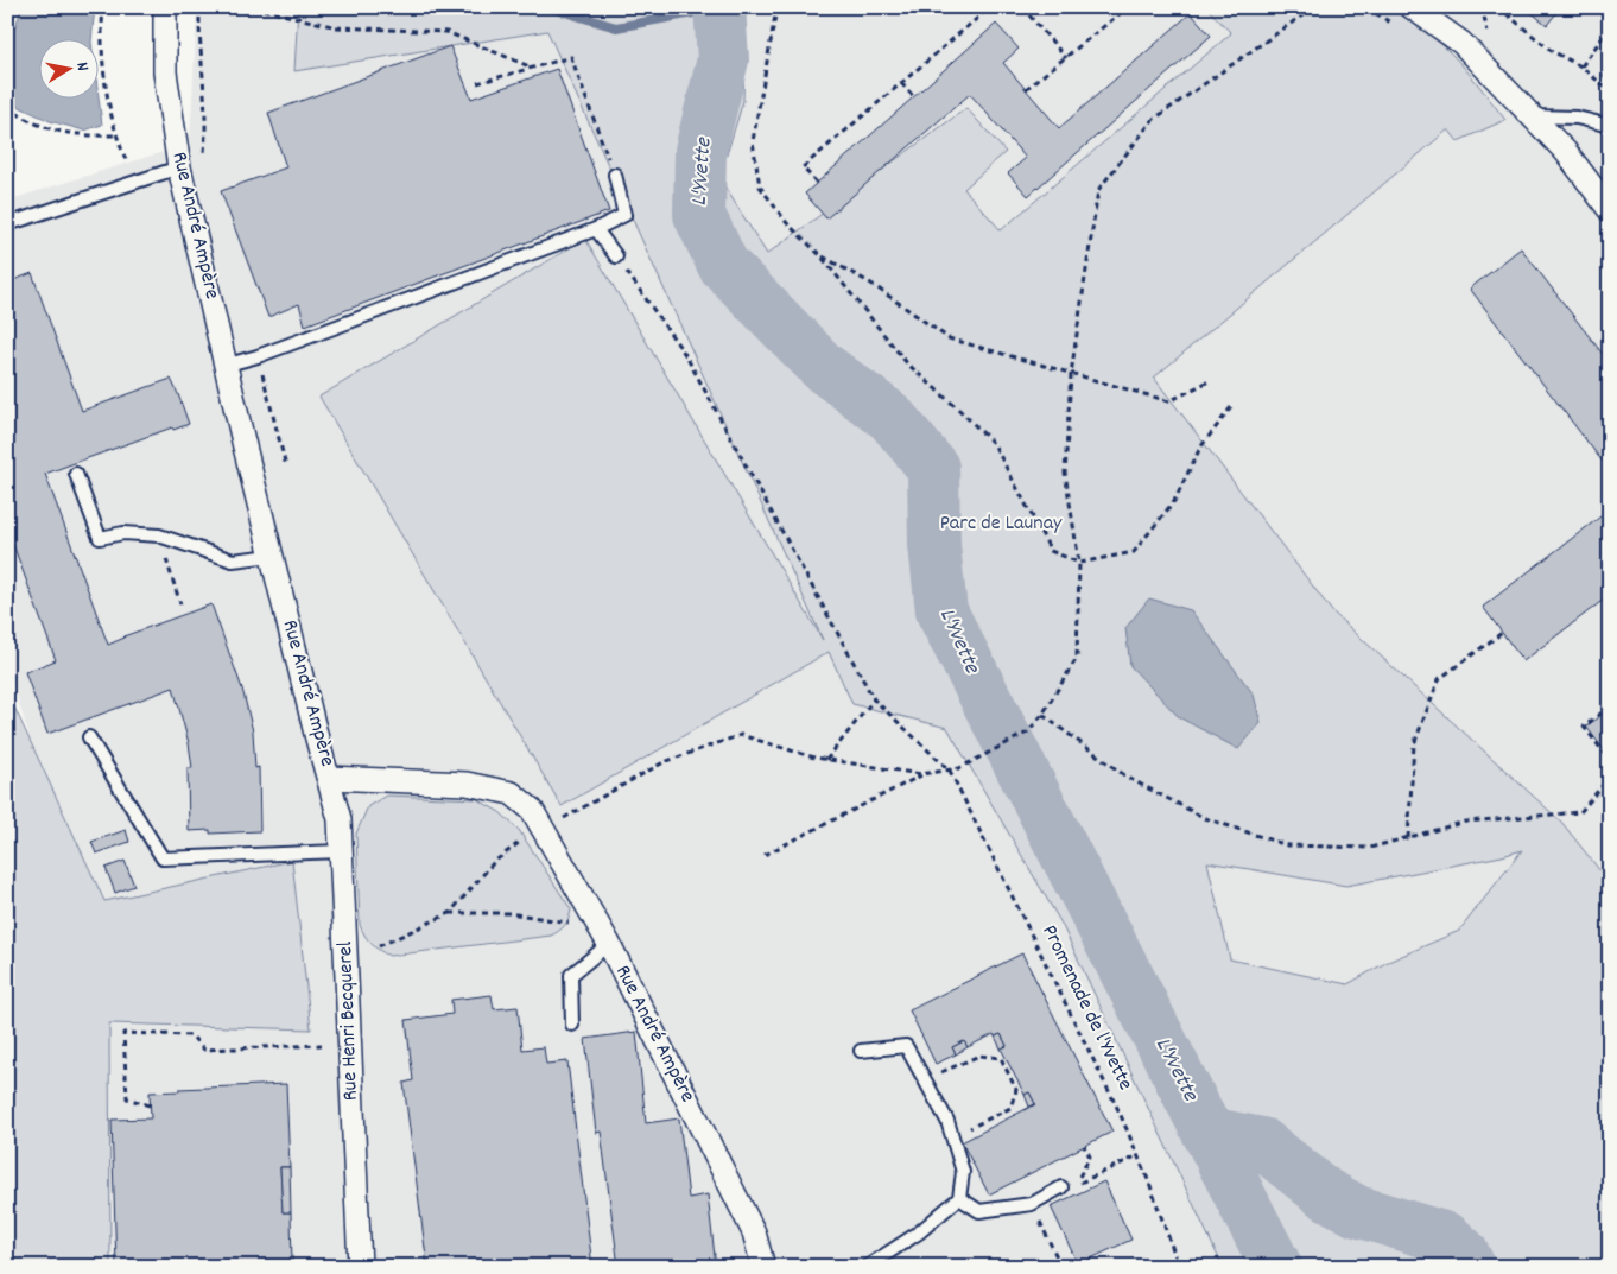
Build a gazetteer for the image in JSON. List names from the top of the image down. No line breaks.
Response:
{"streets":{"street":["Rue André Ampère","Rue Henri Becquerel"],"path":["Promenade de l'Yvette"]},"crossings":[["Rue André Ampère","Rue Henri Becquerel"]],"water":["L'Yvette"],"parks":["Parc de Launay"],"north":"right"}
